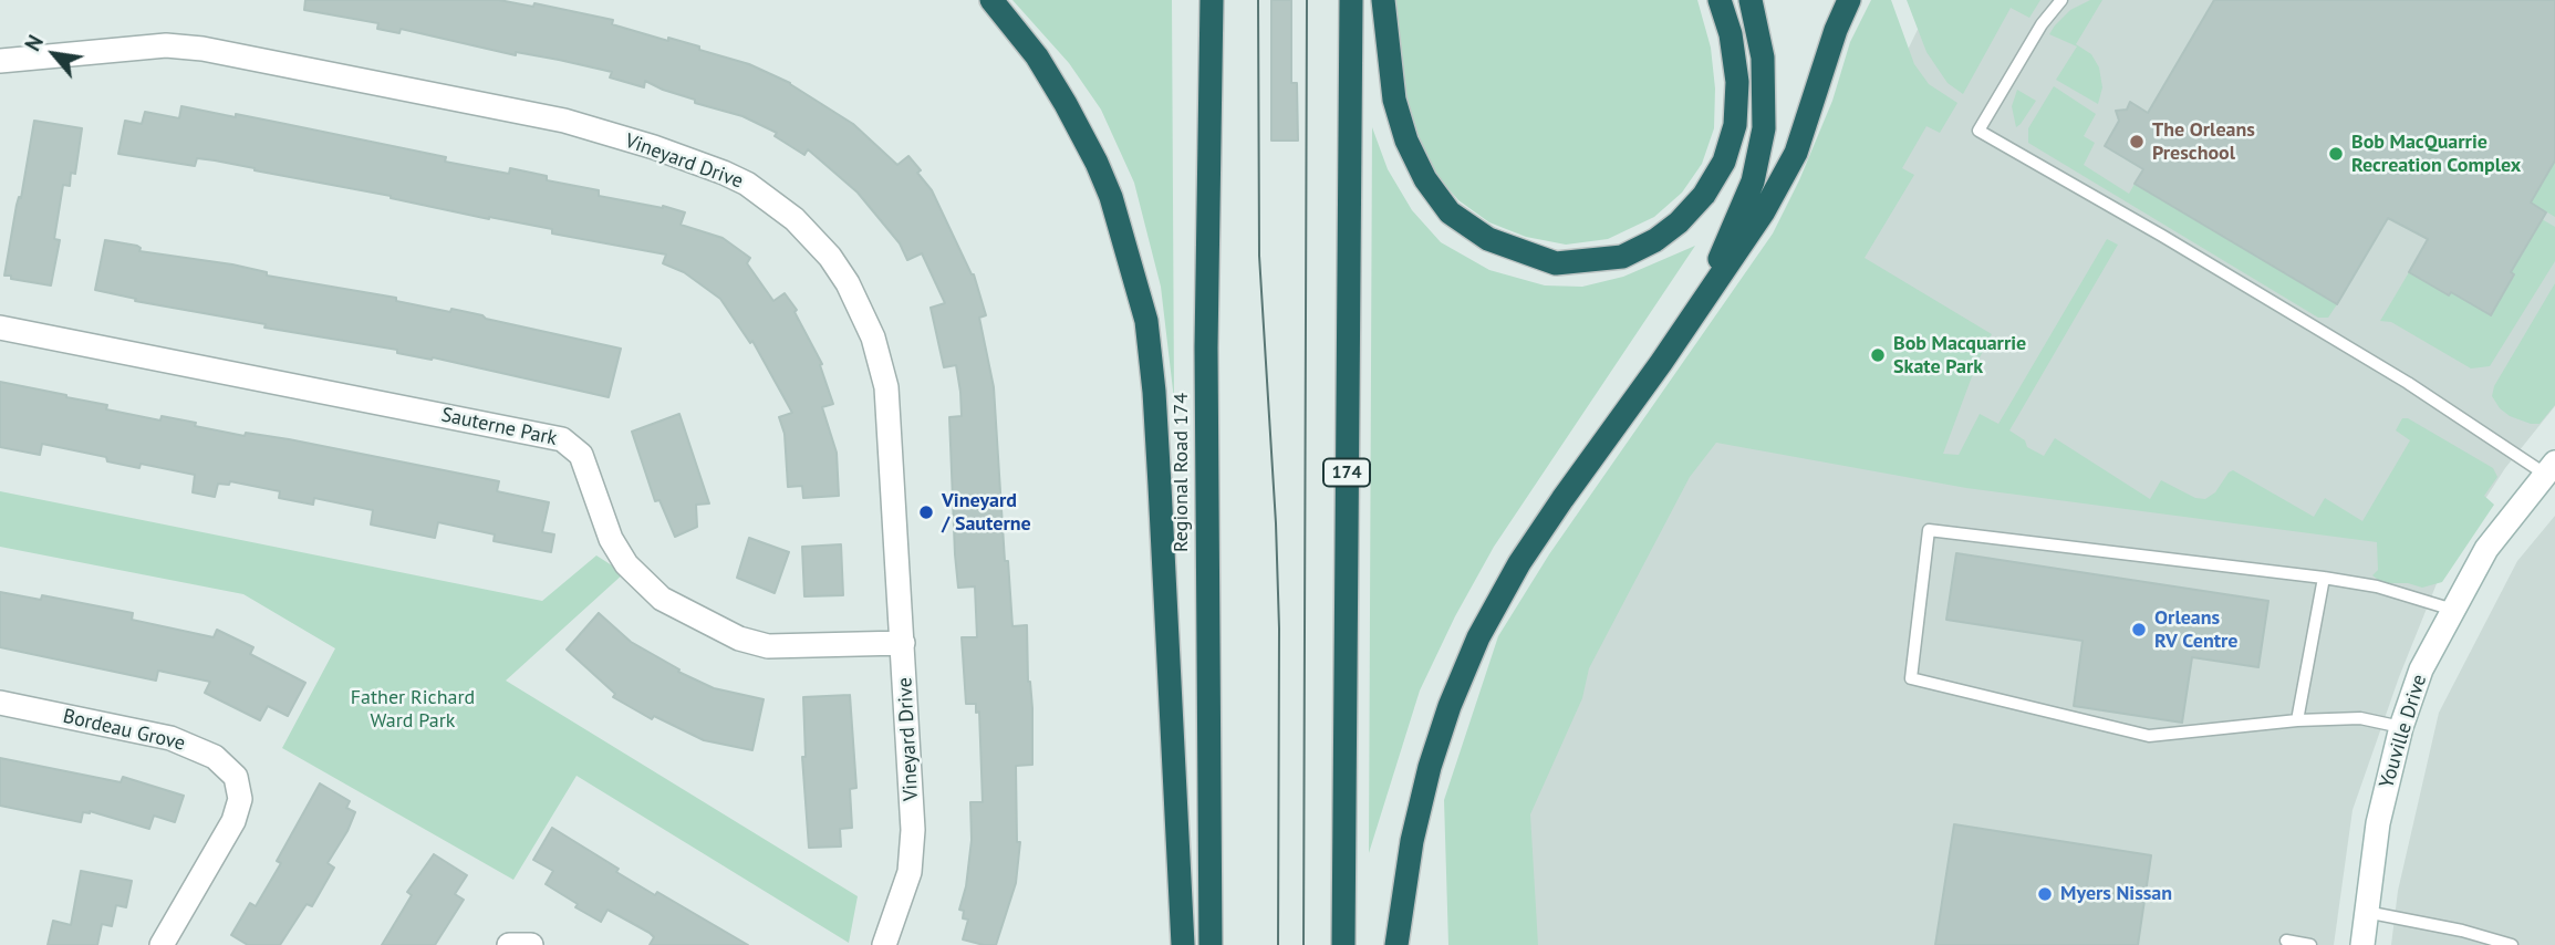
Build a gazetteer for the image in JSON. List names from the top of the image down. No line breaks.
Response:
{"streets":{"highway":["Regional Road 174","174"],"street":["Vineyard Drive","Sauterne Park","Bordeau Grove","Youville Drive"]},"crossings":[["Vineyard Drive","Sauterne Park"]],"parks":["Father Richard Ward Park"],"places":["The Orleans Preschool","Bob MacQuarrie Recreation Complex","Bob Macquarrie Skate Park","Vineyard / Sauterne","Orleans RV Centre","Myers Nissan"],"north":"top left"}
